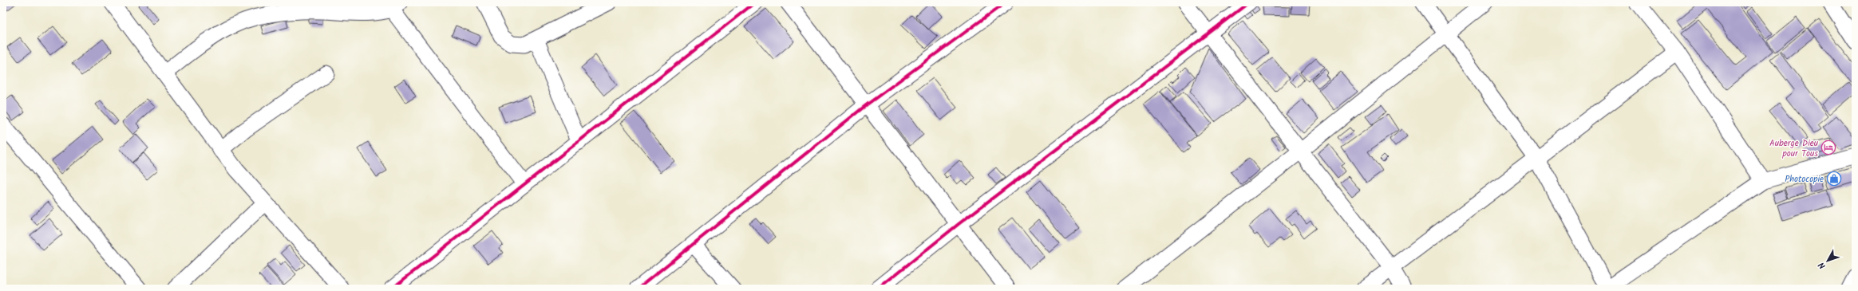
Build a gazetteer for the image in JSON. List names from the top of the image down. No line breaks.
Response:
{"places":{"hotel":["Auberge Dieu pour Tous"],"shop":["Photocopie"]},"north":"bottom left"}
